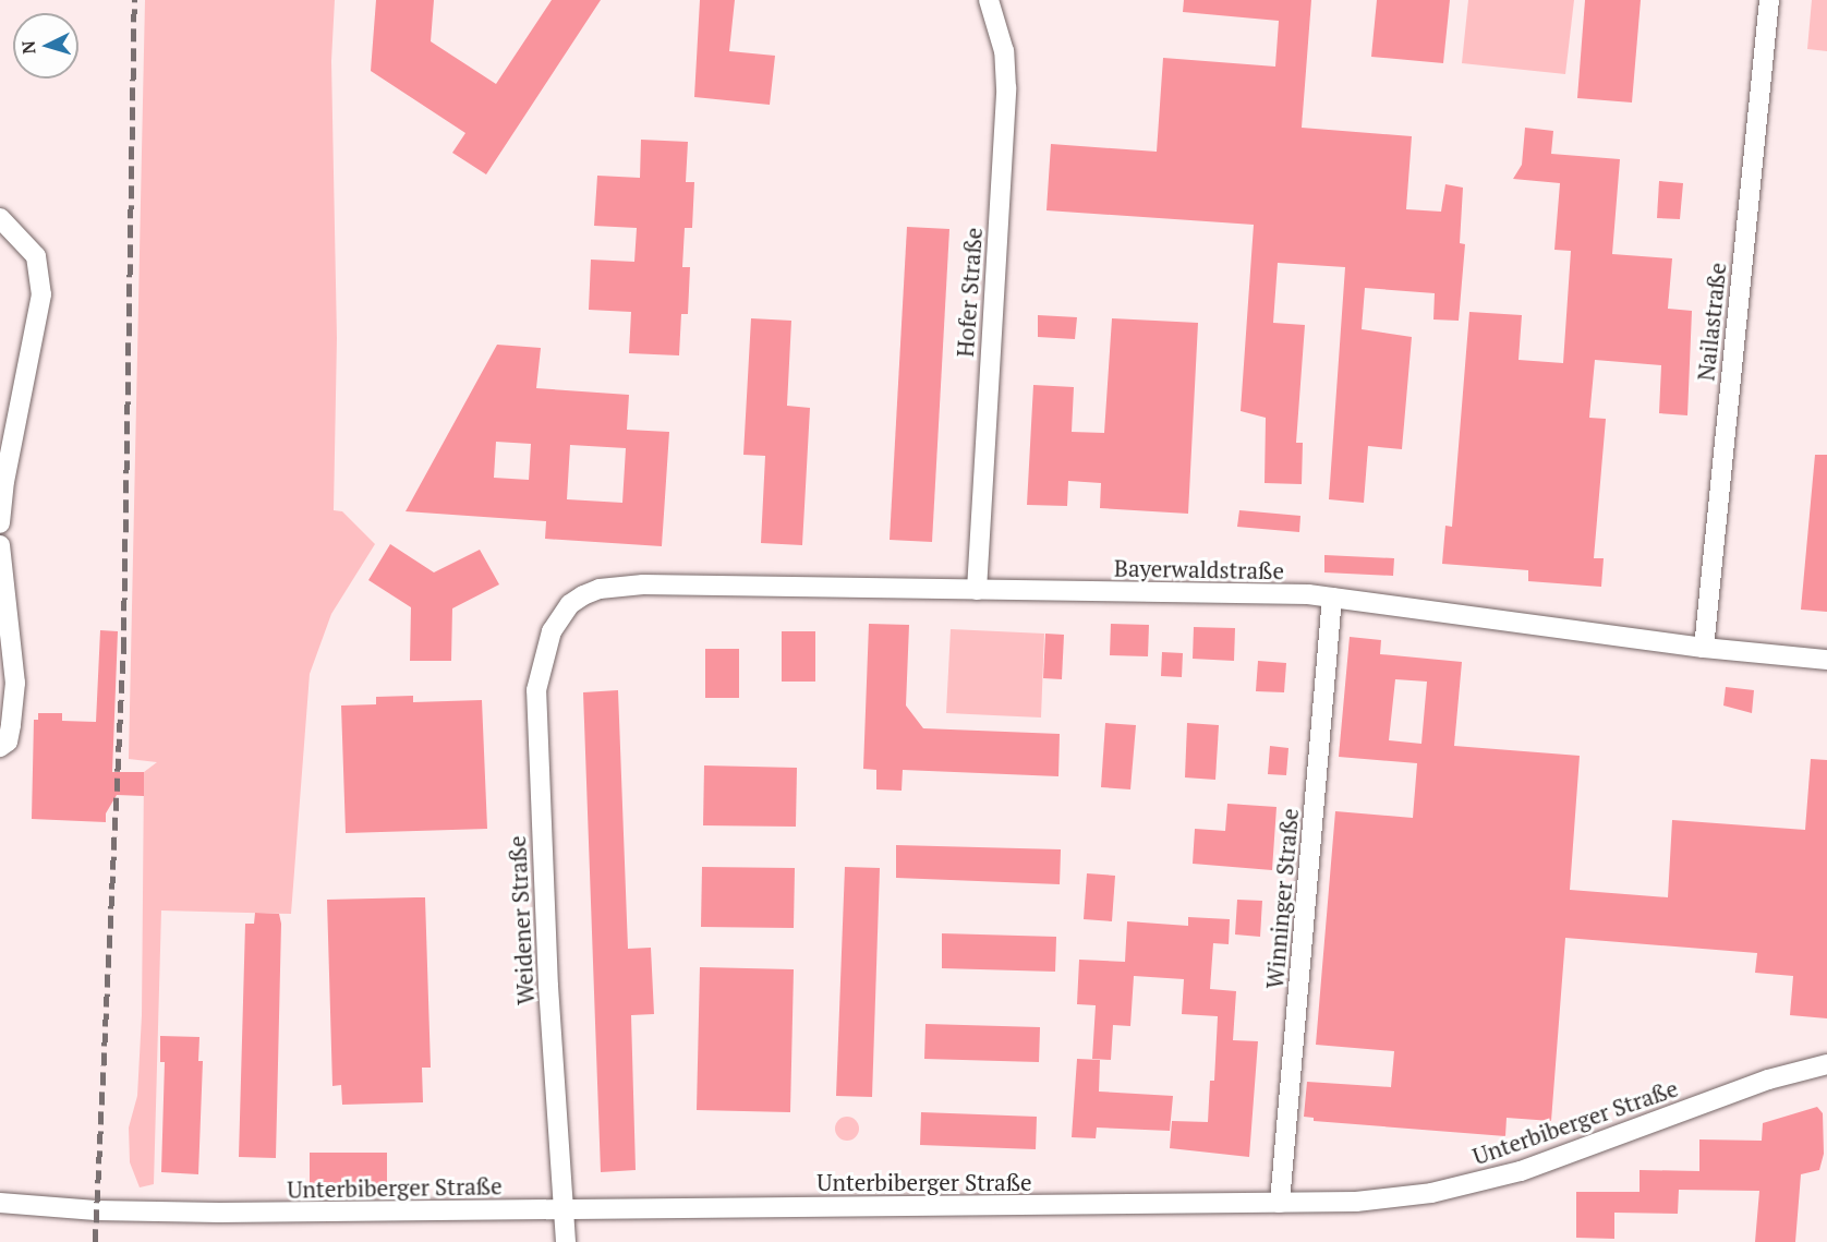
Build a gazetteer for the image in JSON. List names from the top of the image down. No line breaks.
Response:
{"streets":{"street":["Hofer Straße","Nailastraße","Bayerwaldstraße","Winninger Straße","Weidener Straße","Unterbiberger Straße"]},"crossings":[["Hofer Straße","Bayerwaldstraße"],["Nailastraße","Bayerwaldstraße"],["Bayerwaldstraße","Winninger Straße"],["Bayerwaldstraße","Weidener Straße"],["Winninger Straße","Unterbiberger Straße"],["Weidener Straße","Unterbiberger Straße"]],"north":"left"}
